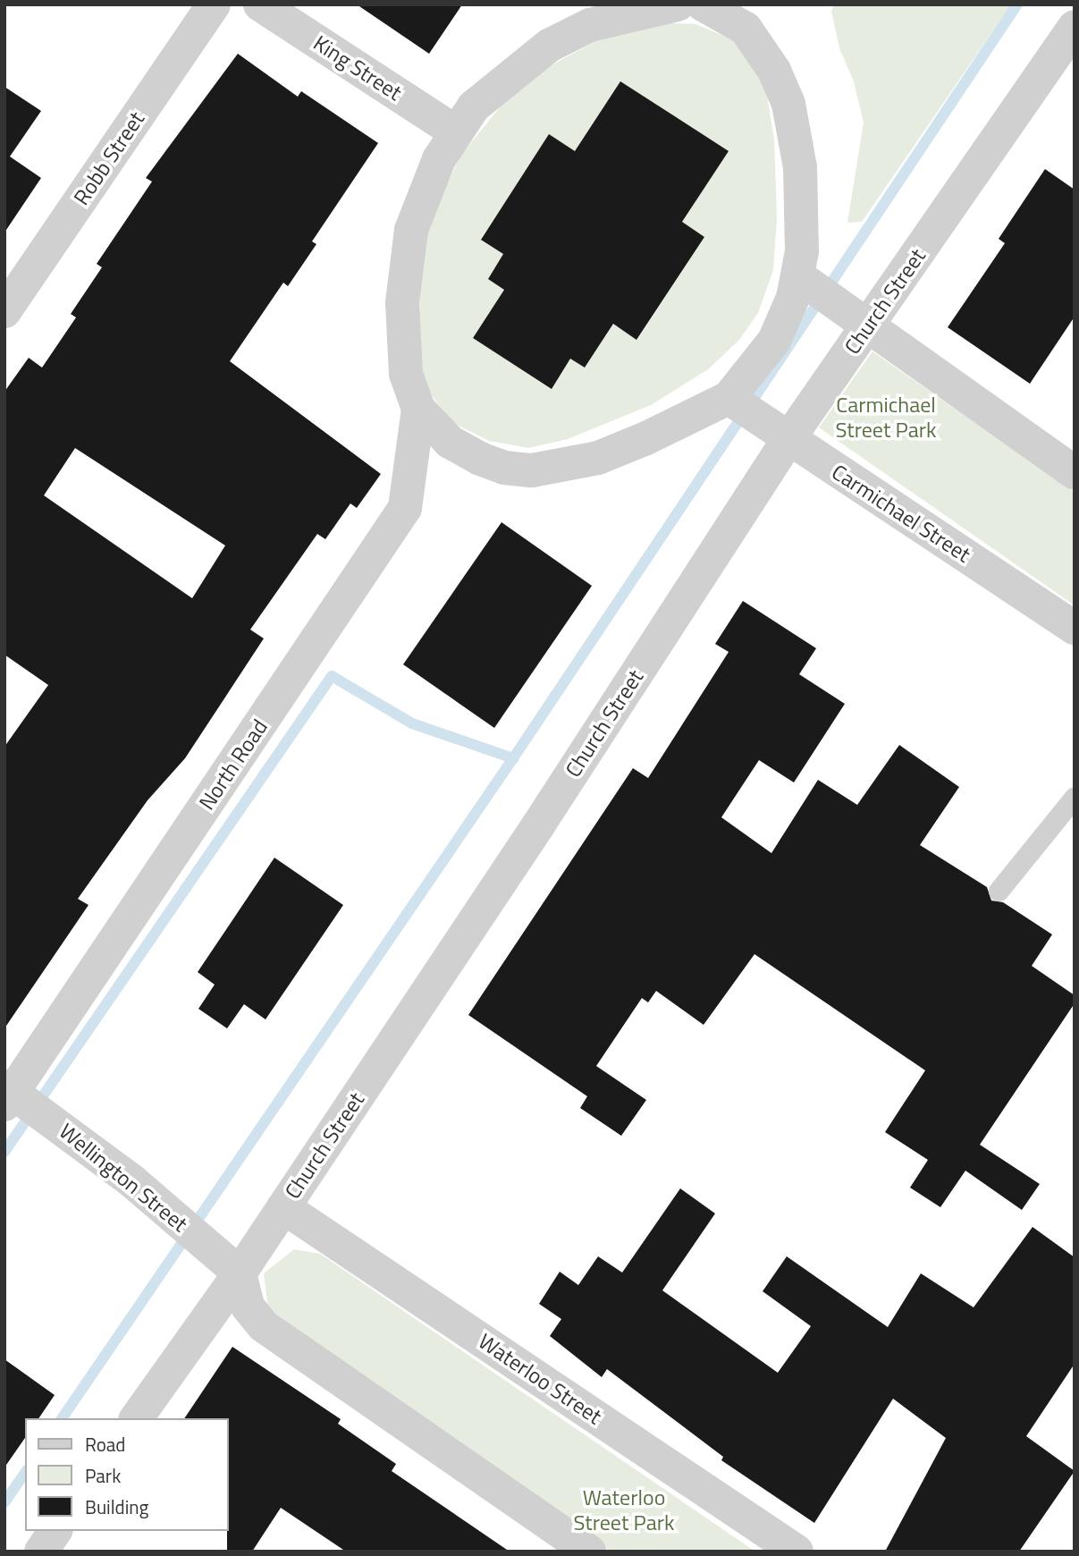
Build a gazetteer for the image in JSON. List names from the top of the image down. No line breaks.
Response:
{"streets":{"street":["King Street","Robb Street","Church Street","Carmichael Street","North Road","Wellington Street","Waterloo Street"]},"crossings":[["Church Street","Carmichael Street"],["Church Street","Wellington Street"],["Church Street","Waterloo Street"],["North Road","Wellington Street"]],"parks":["Carmichael Street Park","Waterloo Street Park"],"legend":["Road","Park","Building"]}
